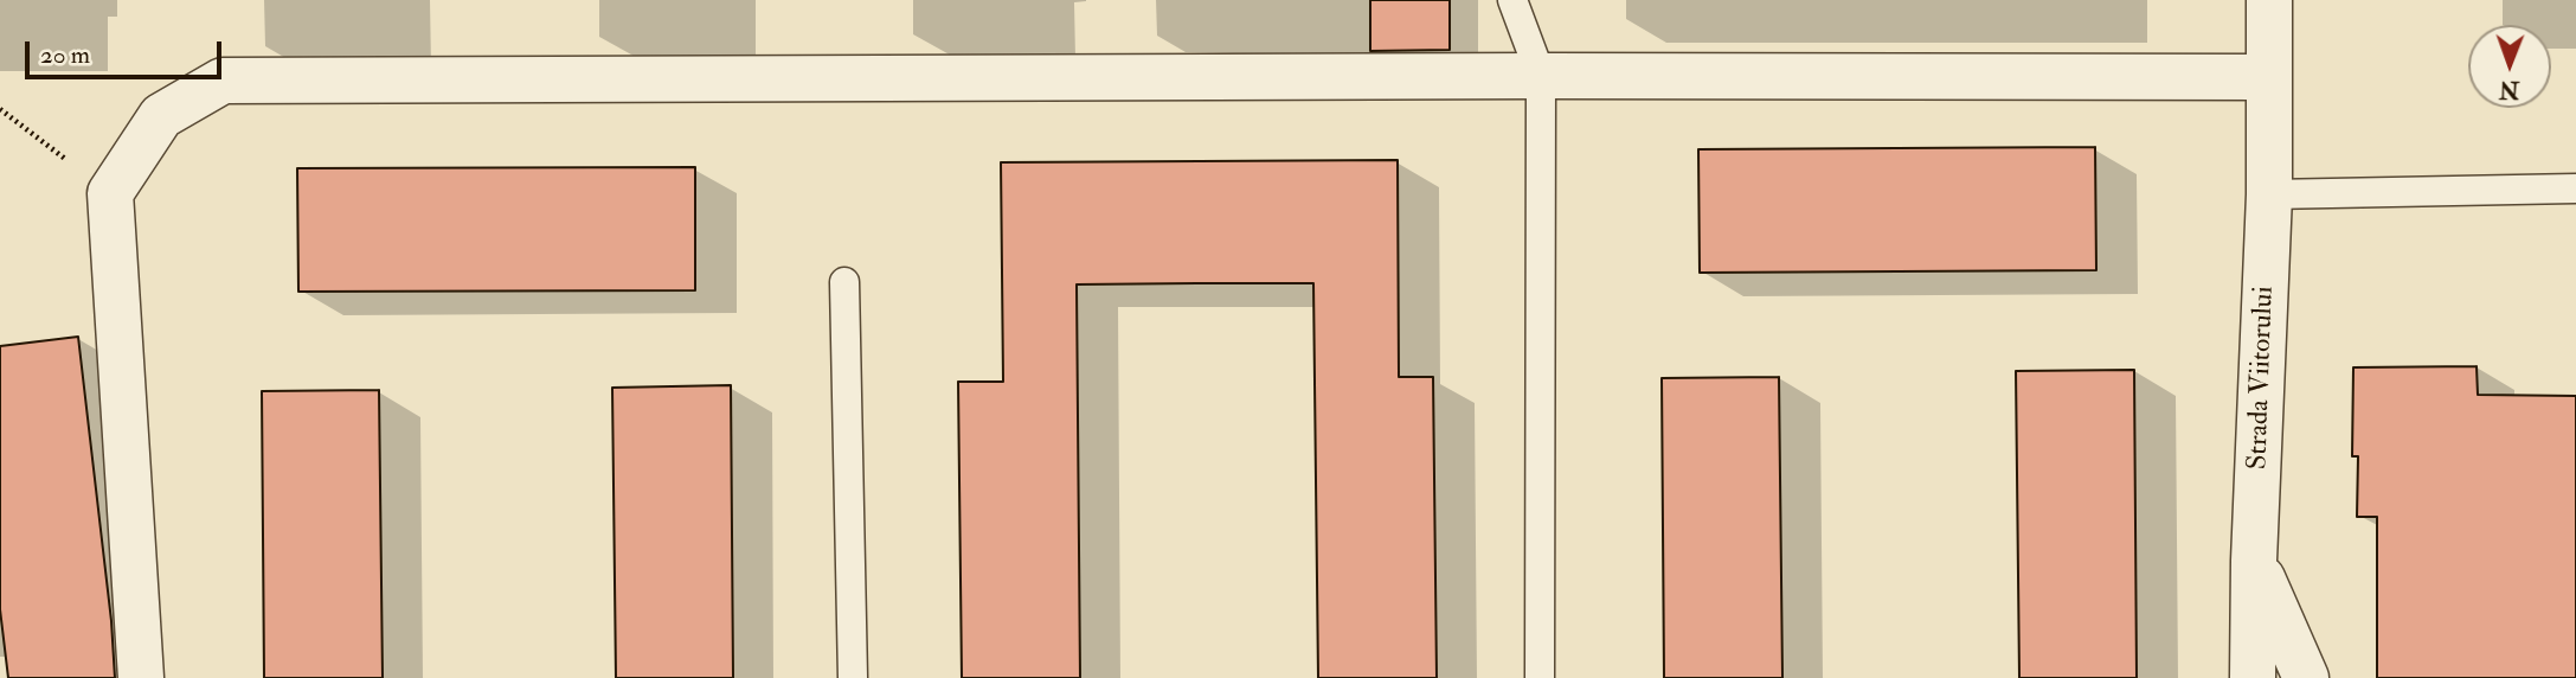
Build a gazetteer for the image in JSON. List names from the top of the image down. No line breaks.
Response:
{"streets":{"street":["Strada Viitorului"]},"scale_bar":"20 m","north":"bottom"}
